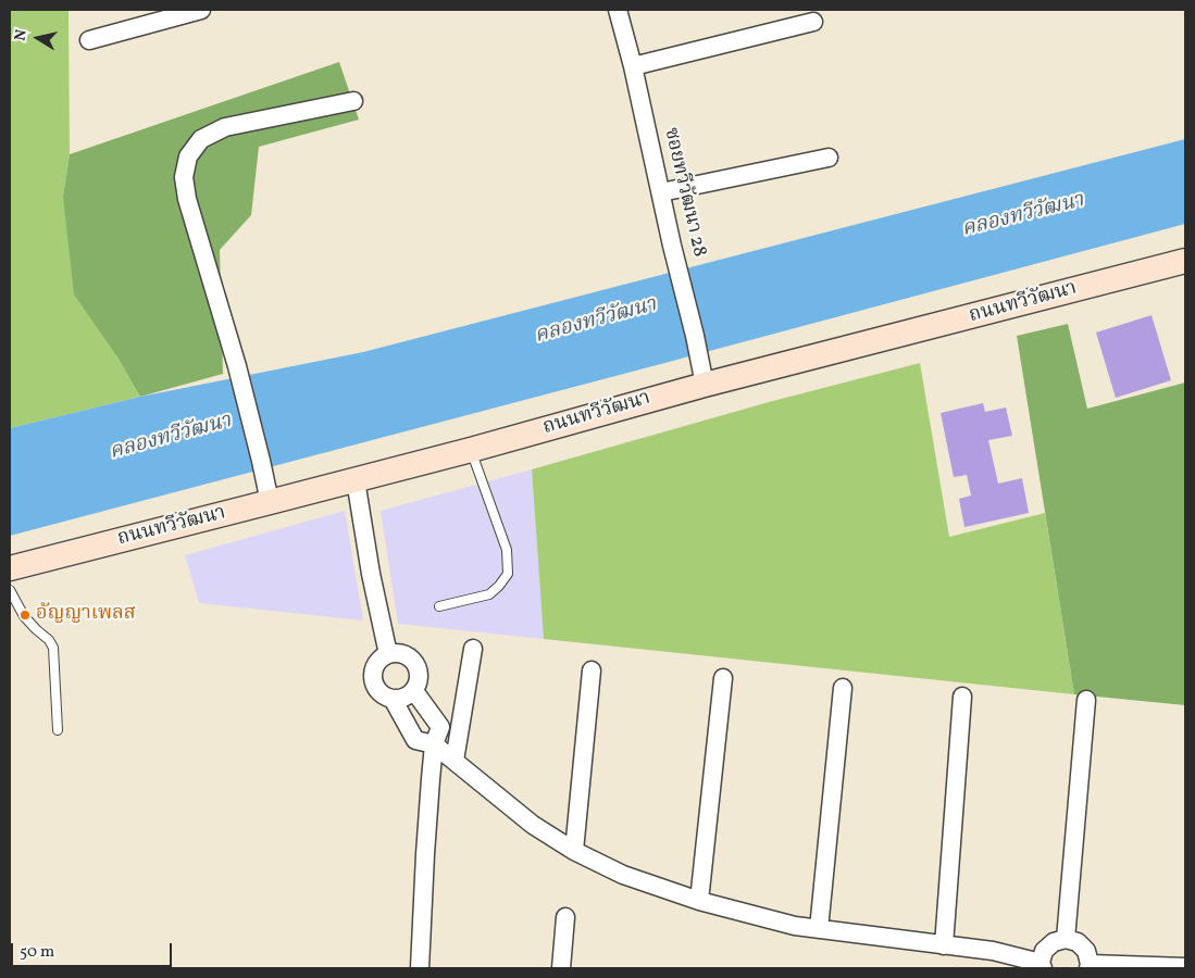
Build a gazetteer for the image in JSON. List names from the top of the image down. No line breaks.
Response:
{"streets":{"main road":["ถนนทวีวัฒนา"],"street":["ซอยทวีวัฒนา 28"]},"crossings":[["ซอยทวีวัฒนา 28","ถนนทวีวัฒนา"]],"water":["คลองทวีวัฒนา"],"places":["อัญญาเพลส"],"scale_bar":"50 m","north":"left"}
